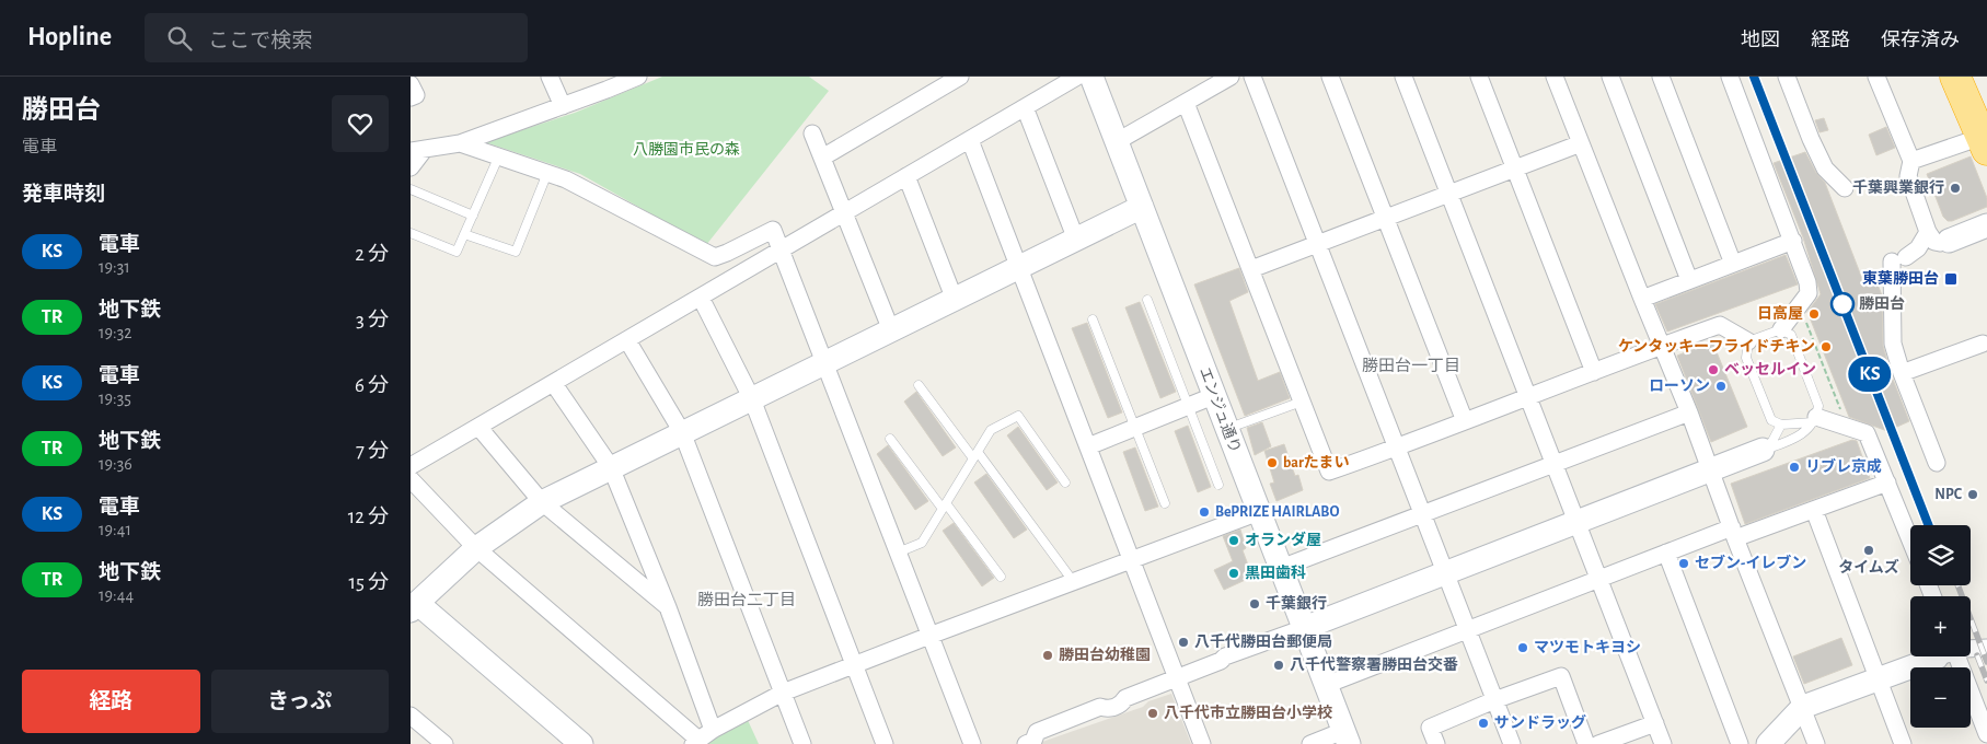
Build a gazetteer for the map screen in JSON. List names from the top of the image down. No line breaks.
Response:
{"streets":{"street":["エンジュ通り"]},"districts":["勝田台一丁目","勝田台二丁目"],"parks":["八勝園市民の森"],"places":{"other":["千葉興業銀行","勝田台","日高屋","ケンタッキーフライドチキン","ベッセルイン","ローソン","barたまい","リブレ京成","NPC","BePRIZE HAIRLABO","オランダ屋","タイムズ","セブン-イレブン","黒田歯科","千葉銀行","八千代勝田台郵便局","マツモトキヨシ","勝田台幼稚園","八千代警察署勝田台交番","八千代市立勝田台小学校","サンドラッグ"],"transit":["東葉勝田台"]},"page":{"header":"Hopline","search":"ここで検索","nav":["地図","経路","保存済み"],"heading":[["勝田台","電車"],"発車時刻"],"on_map":"KS","list":[{"mark":"KS","name":"電車","note":"19:31","value":"2 分"},{"mark":"TR","name":"地下鉄","note":"19:32","value":"3 分"},{"mark":"KS","name":"電車","note":"19:35","value":"6 分"},{"mark":"TR","name":"地下鉄","note":"19:36","value":"7 分"},{"mark":"KS","name":"電車","note":"19:41","value":"12 分"},{"mark":"TR","name":"地下鉄","note":"19:44","value":"15 分"}],"map_buttons":["+","−"],"buttons":["経路","きっぷ"]}}
